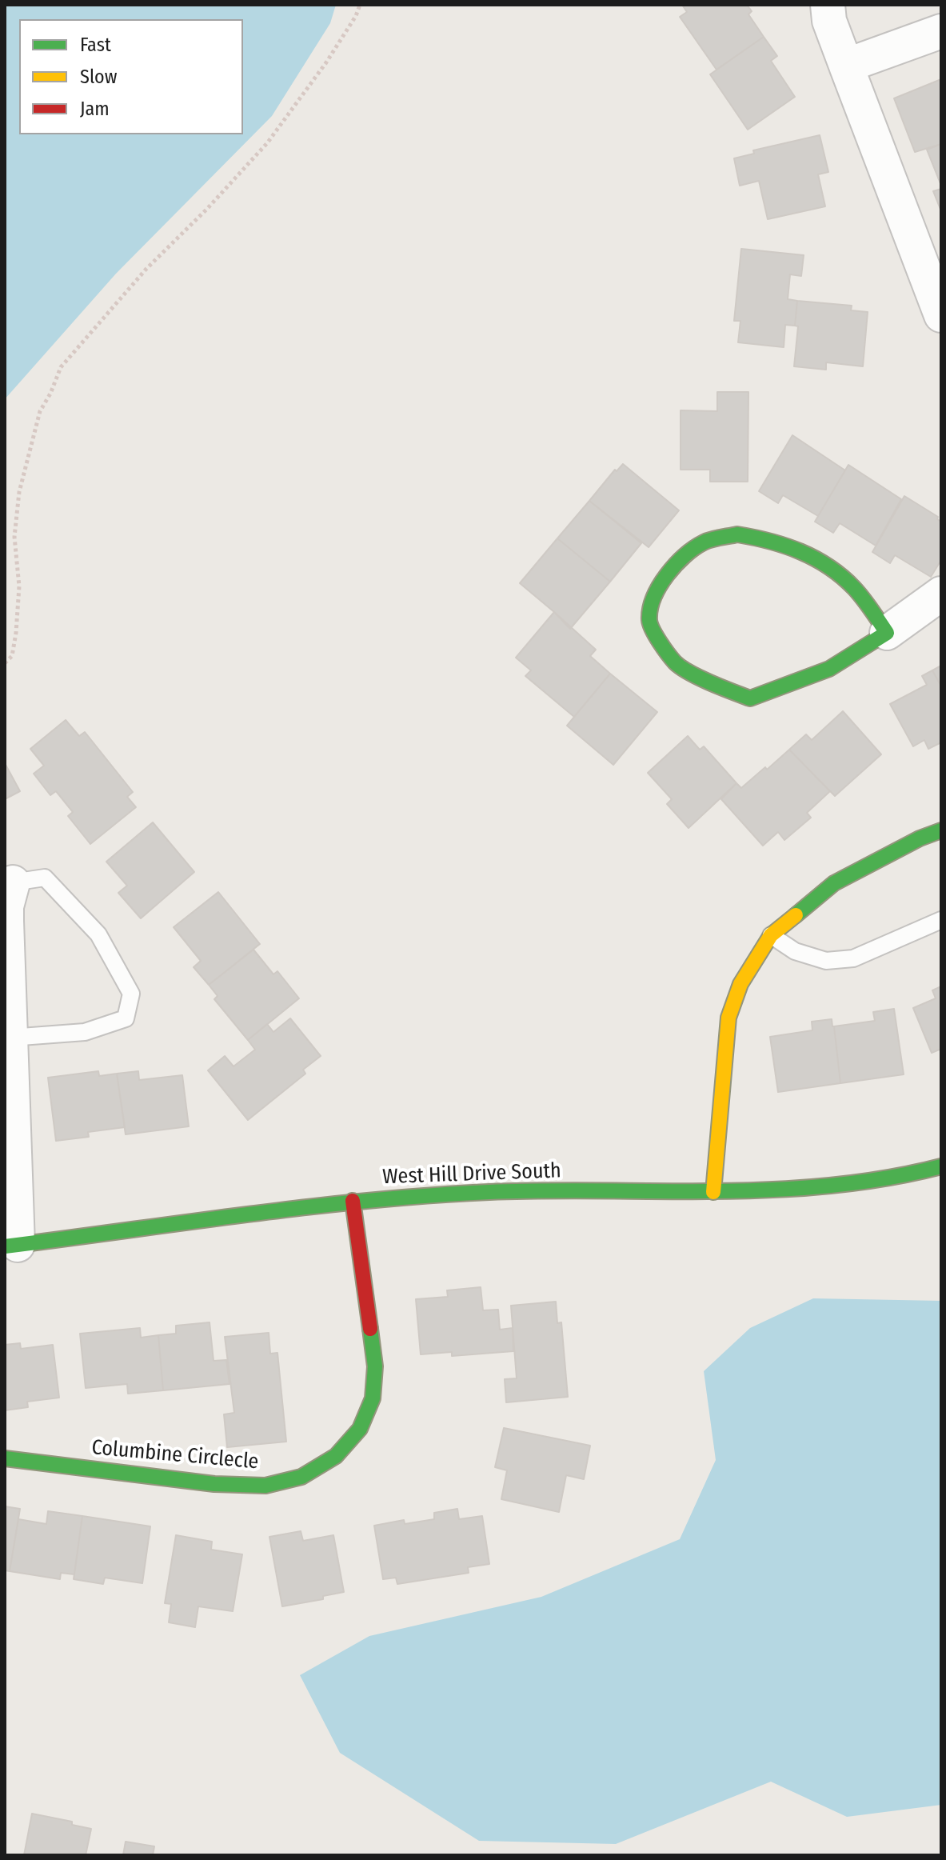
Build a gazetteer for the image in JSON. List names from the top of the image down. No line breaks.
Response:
{"streets":{"street":["West Hill Drive South","Columbine Circlecle"]},"crossings":[["West Hill Drive South","Columbine Circlecle"]],"legend":["Fast","Slow","Jam"]}
